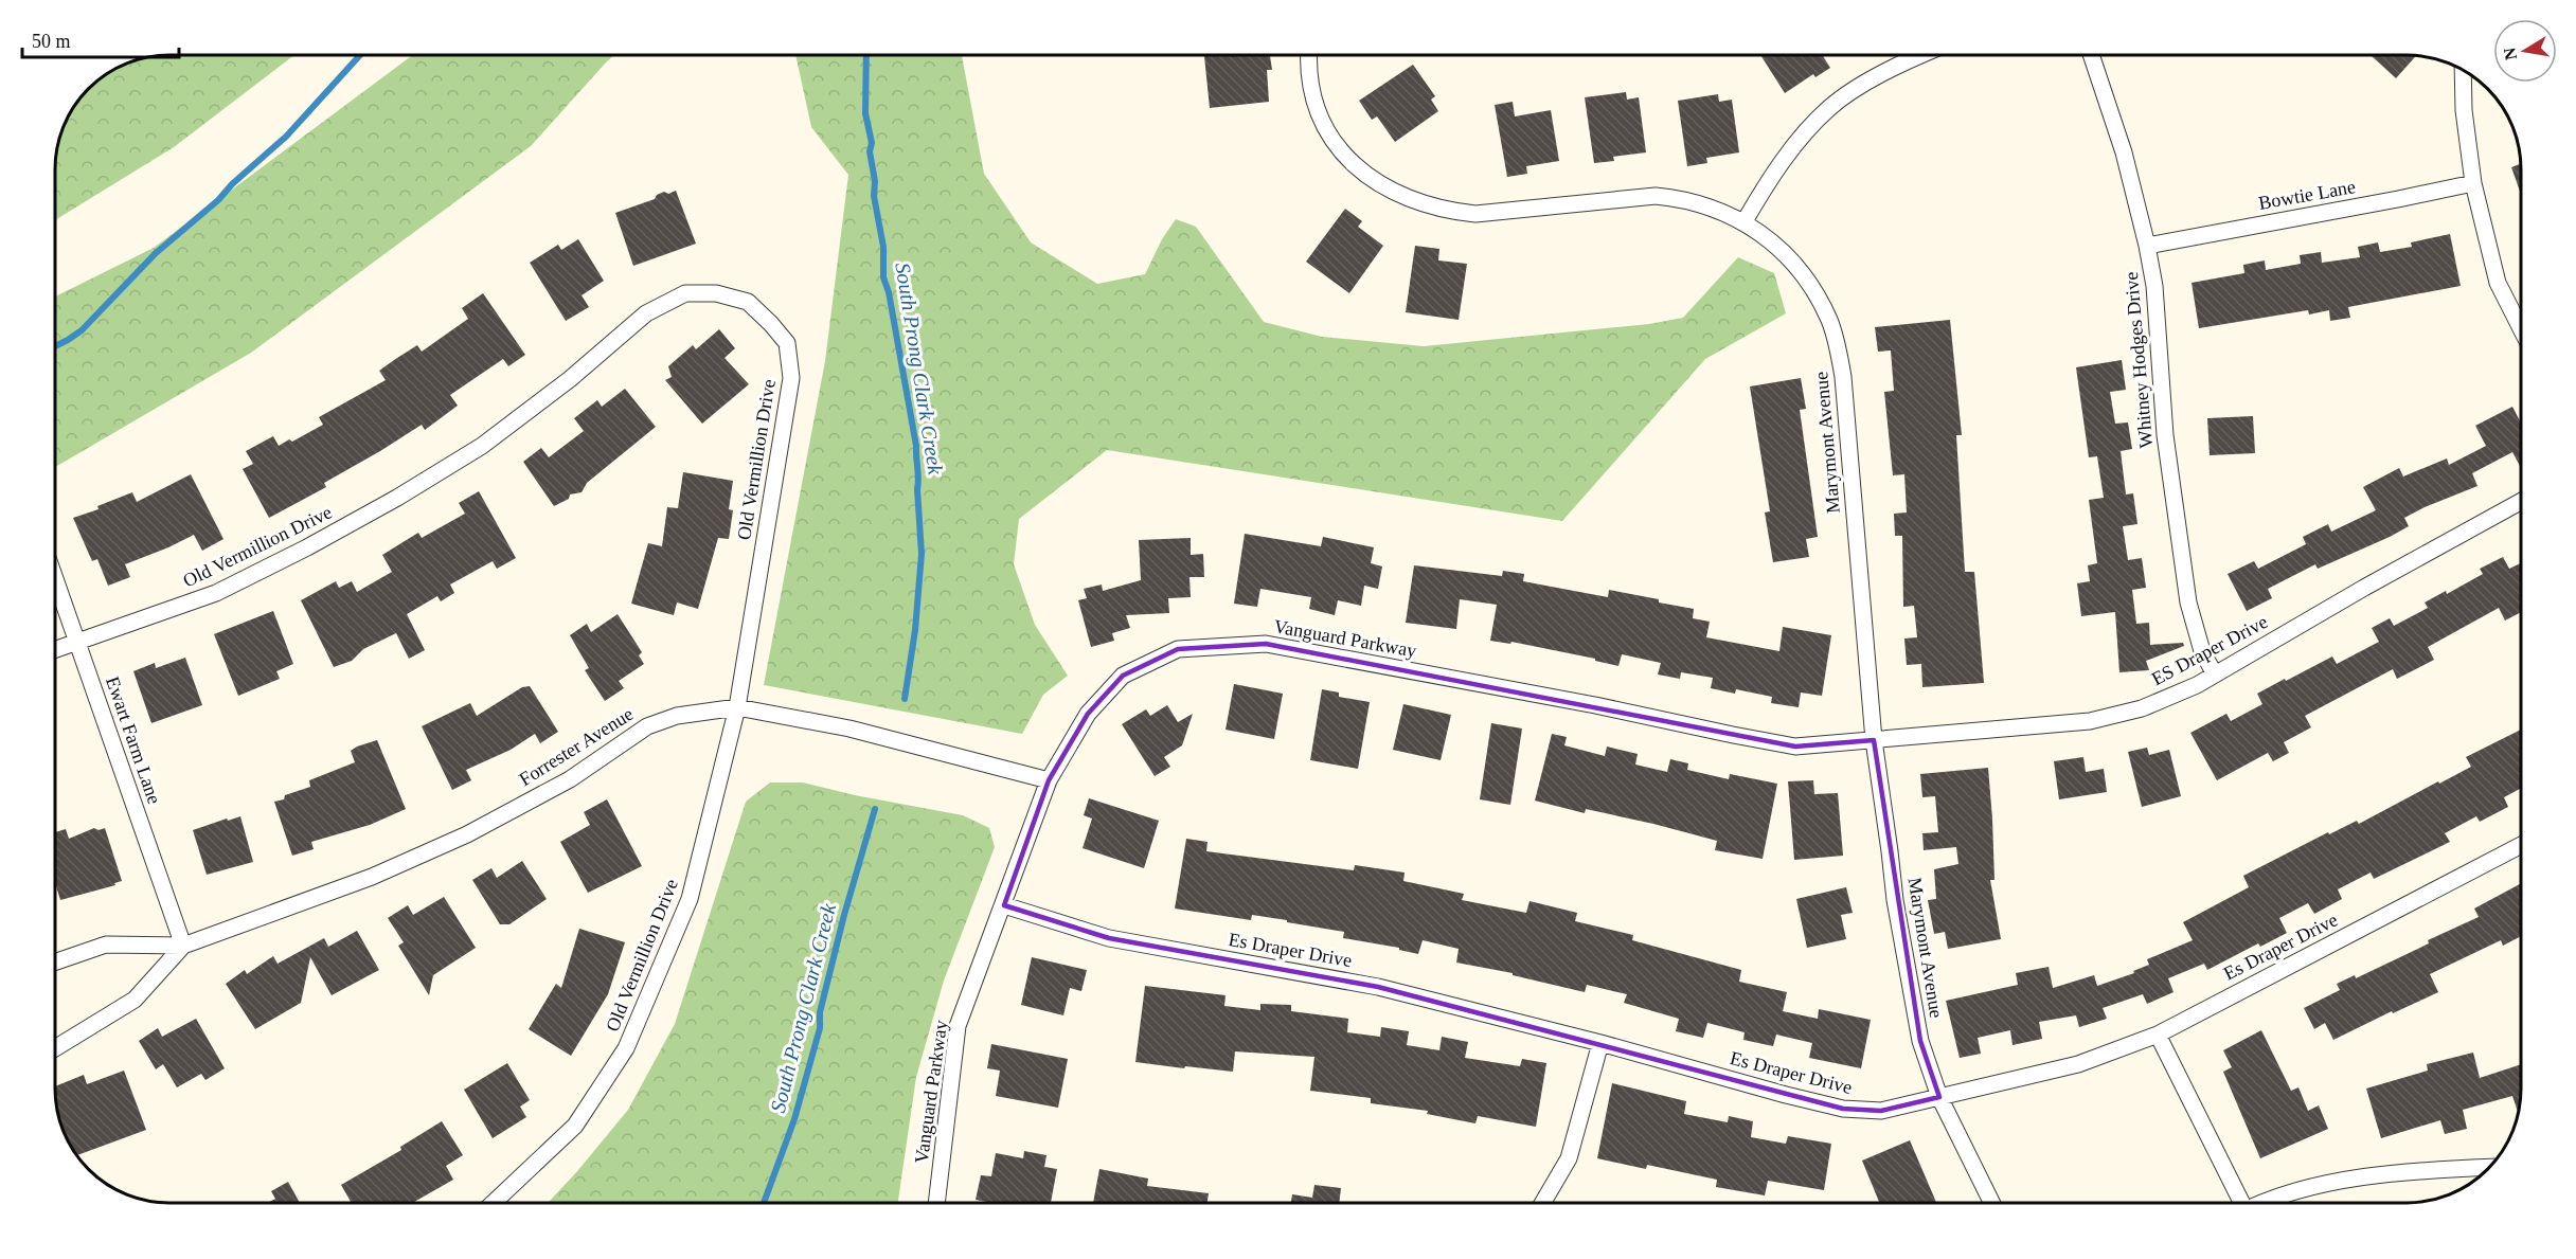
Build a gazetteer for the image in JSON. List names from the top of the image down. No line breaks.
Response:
{"streets":{"street":["Bowtie Lane","Whitney Hodges Drive","Marymont Avenue","Old Vermillion Drive","Vanguard Parkway","ES Draper Drive","Ewart Farm Lane","Forrester Avenue","Es Draper Drive"]},"crossings":[["Bowtie Lane","Whitney Hodges Drive"],["Whitney Hodges Drive","ES Draper Drive"],["Marymont Avenue","Vanguard Parkway"],["Marymont Avenue","ES Draper Drive"],["Marymont Avenue","Es Draper Drive"],["Old Vermillion Drive","Ewart Farm Lane"],["Old Vermillion Drive","Forrester Avenue"],["Vanguard Parkway","ES Draper Drive"],["Vanguard Parkway","Forrester Avenue"],["Vanguard Parkway","Es Draper Drive"],["Ewart Farm Lane","Forrester Avenue"]],"water":["South Prong Clark Creek"],"scale_bar":"50 m","north":"left"}
